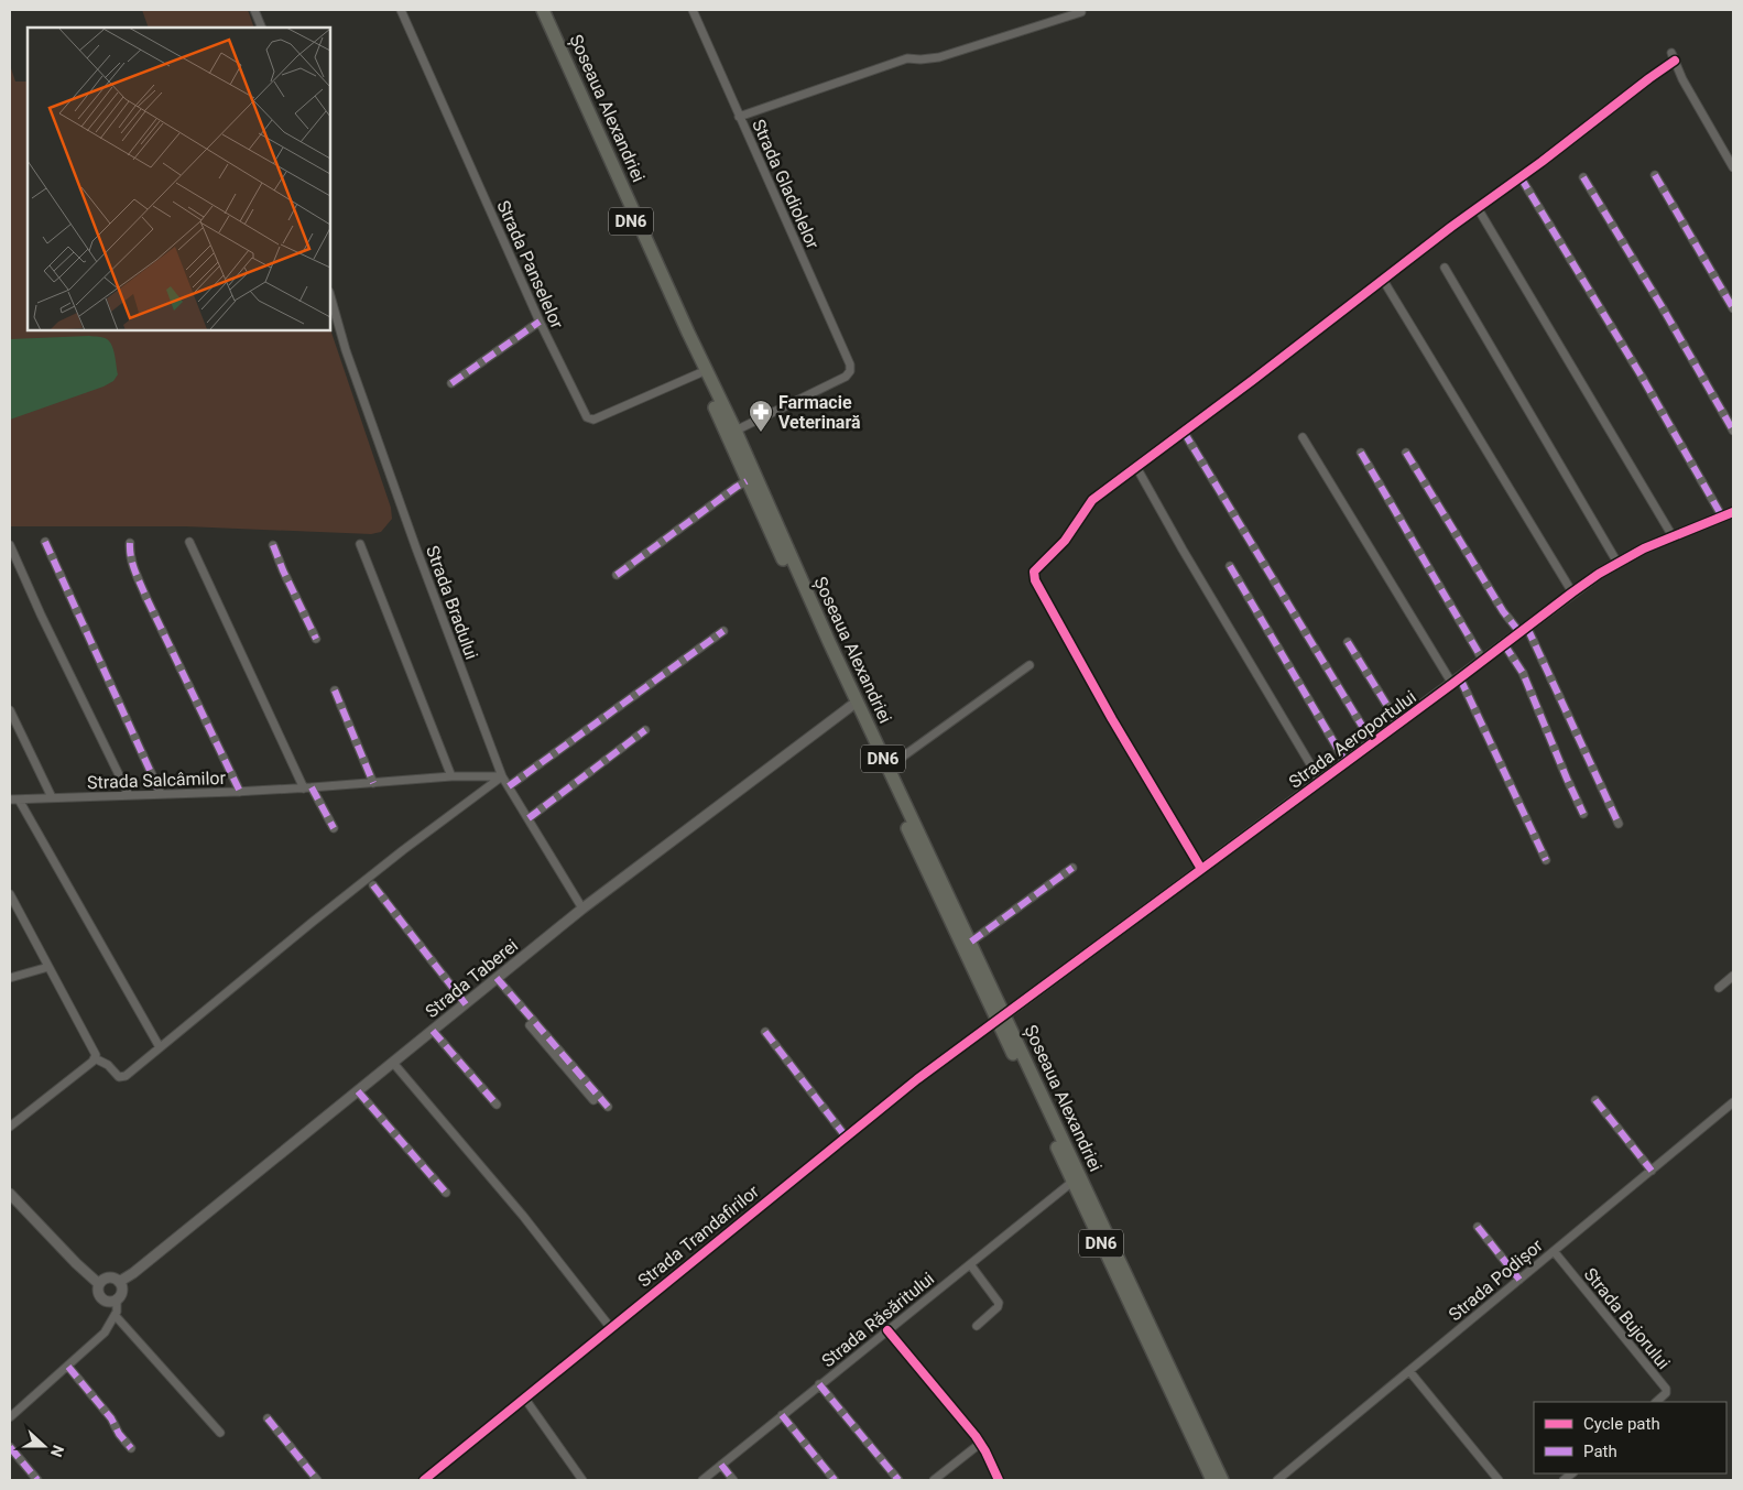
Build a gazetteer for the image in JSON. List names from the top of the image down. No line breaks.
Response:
{"streets":{"highway":["Șoseaua Alexandriei","DN6"],"street":["Strada Gladiolelor","Strada Panselelor","Strada Bradului","Strada Aeroportului","Strada Salcâmilor","Strada Taberei","Strada Trandafirilor","Strada Podișor","Strada Bujorului","Strada Răsăritului"]},"crossings":[["Șoseaua Alexandriei","Strada Gladiolelor"],["Șoseaua Alexandriei","Strada Panselelor"],["Șoseaua Alexandriei","Strada Aeroportului"],["Șoseaua Alexandriei","Strada Taberei"],["Șoseaua Alexandriei","Strada Trandafirilor"],["Șoseaua Alexandriei","Strada Răsăritului"],["Strada Bradului","Strada Salcâmilor"],["Strada Bradului","Strada Taberei"],["Strada Aeroportului","Strada Trandafirilor"],["Strada Podișor","Strada Bujorului"]],"places":{"pharmacy":["Farmacie Veterinară"]},"legend":["Cycle path","Path"],"north":"right"}
